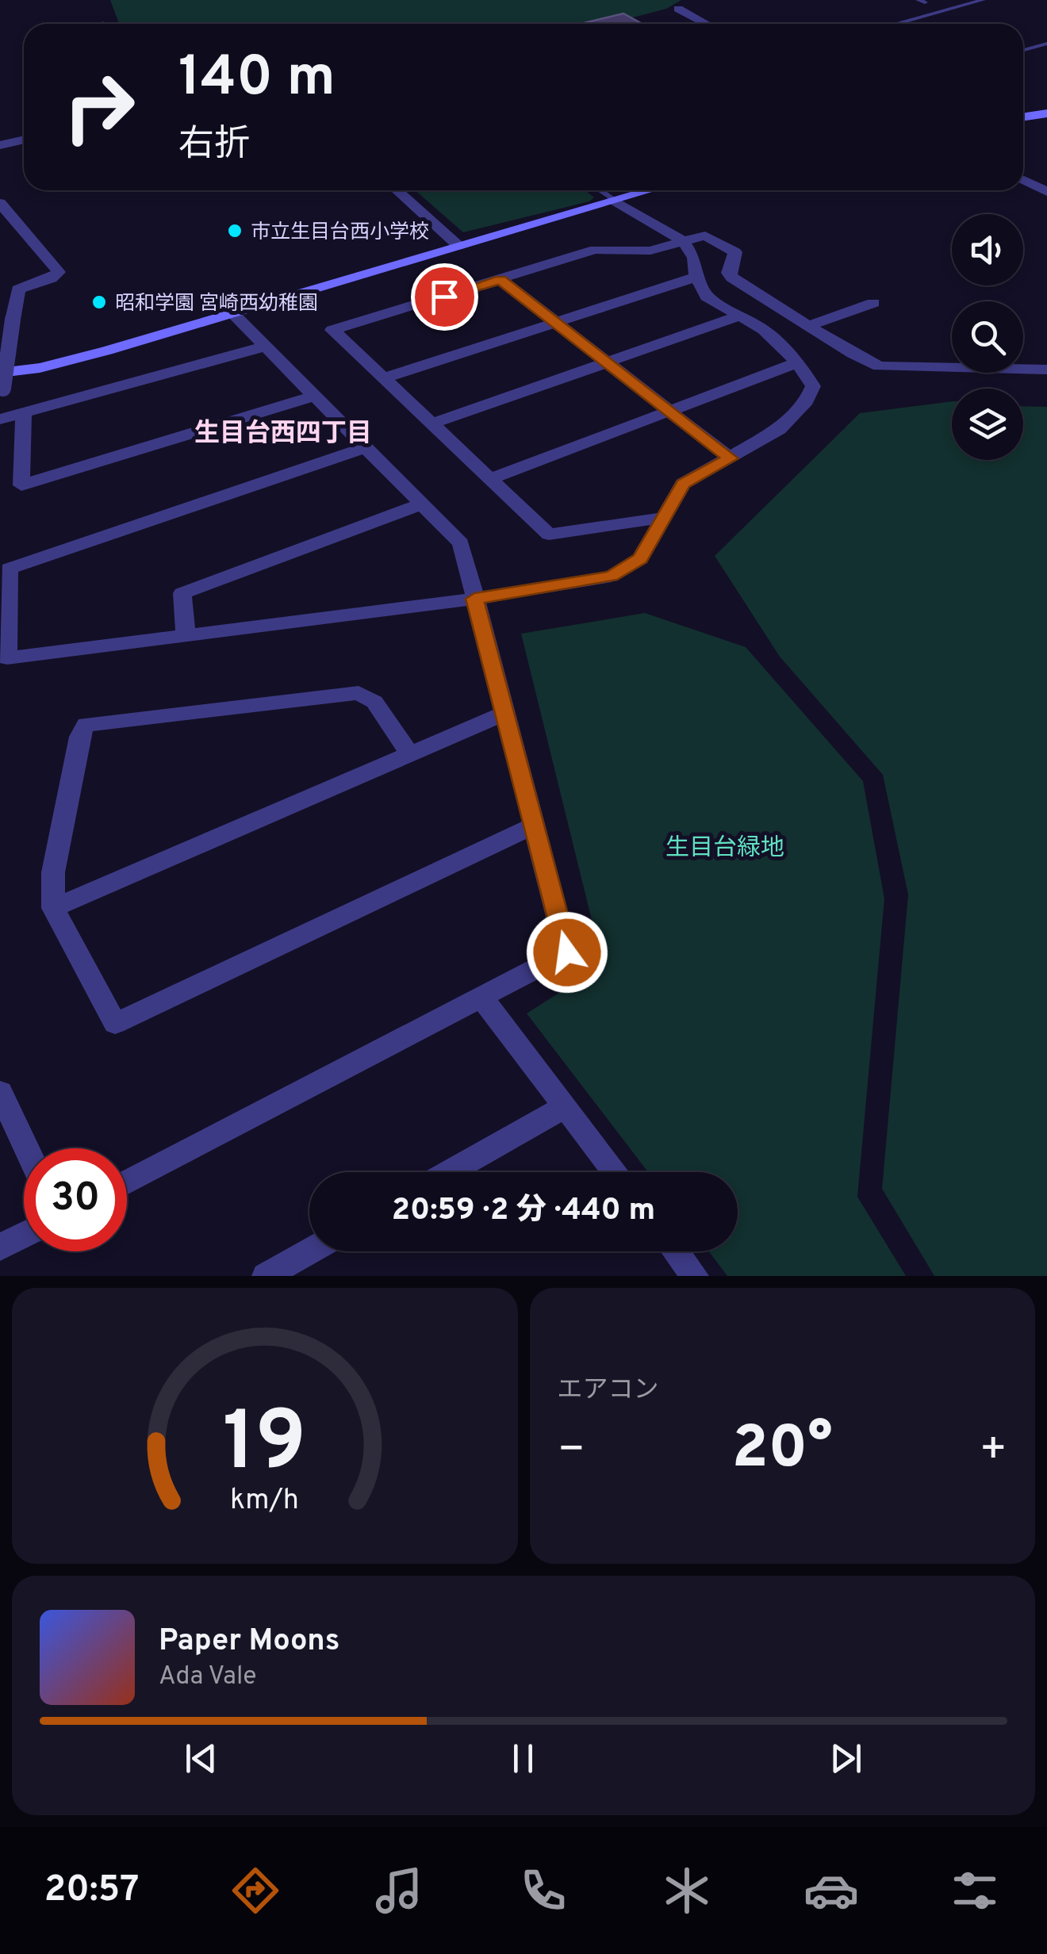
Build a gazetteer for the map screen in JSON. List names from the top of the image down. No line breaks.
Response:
{"districts":["生目台西四丁目"],"parks":["生目台緑地"],"places":["市立生目台西小学校","昭和学園 宮崎西幼稚園"],"page":{"turn":["140 m","右折"],"limit":"30","trip":"20:59 · 2 分 · 440 m","tile":"エアコン","heat":["−","20°","+"],"song":["Paper Moons","Ada Vale"],"tabs":"20:57","gauge":["19","km/h"]}}
